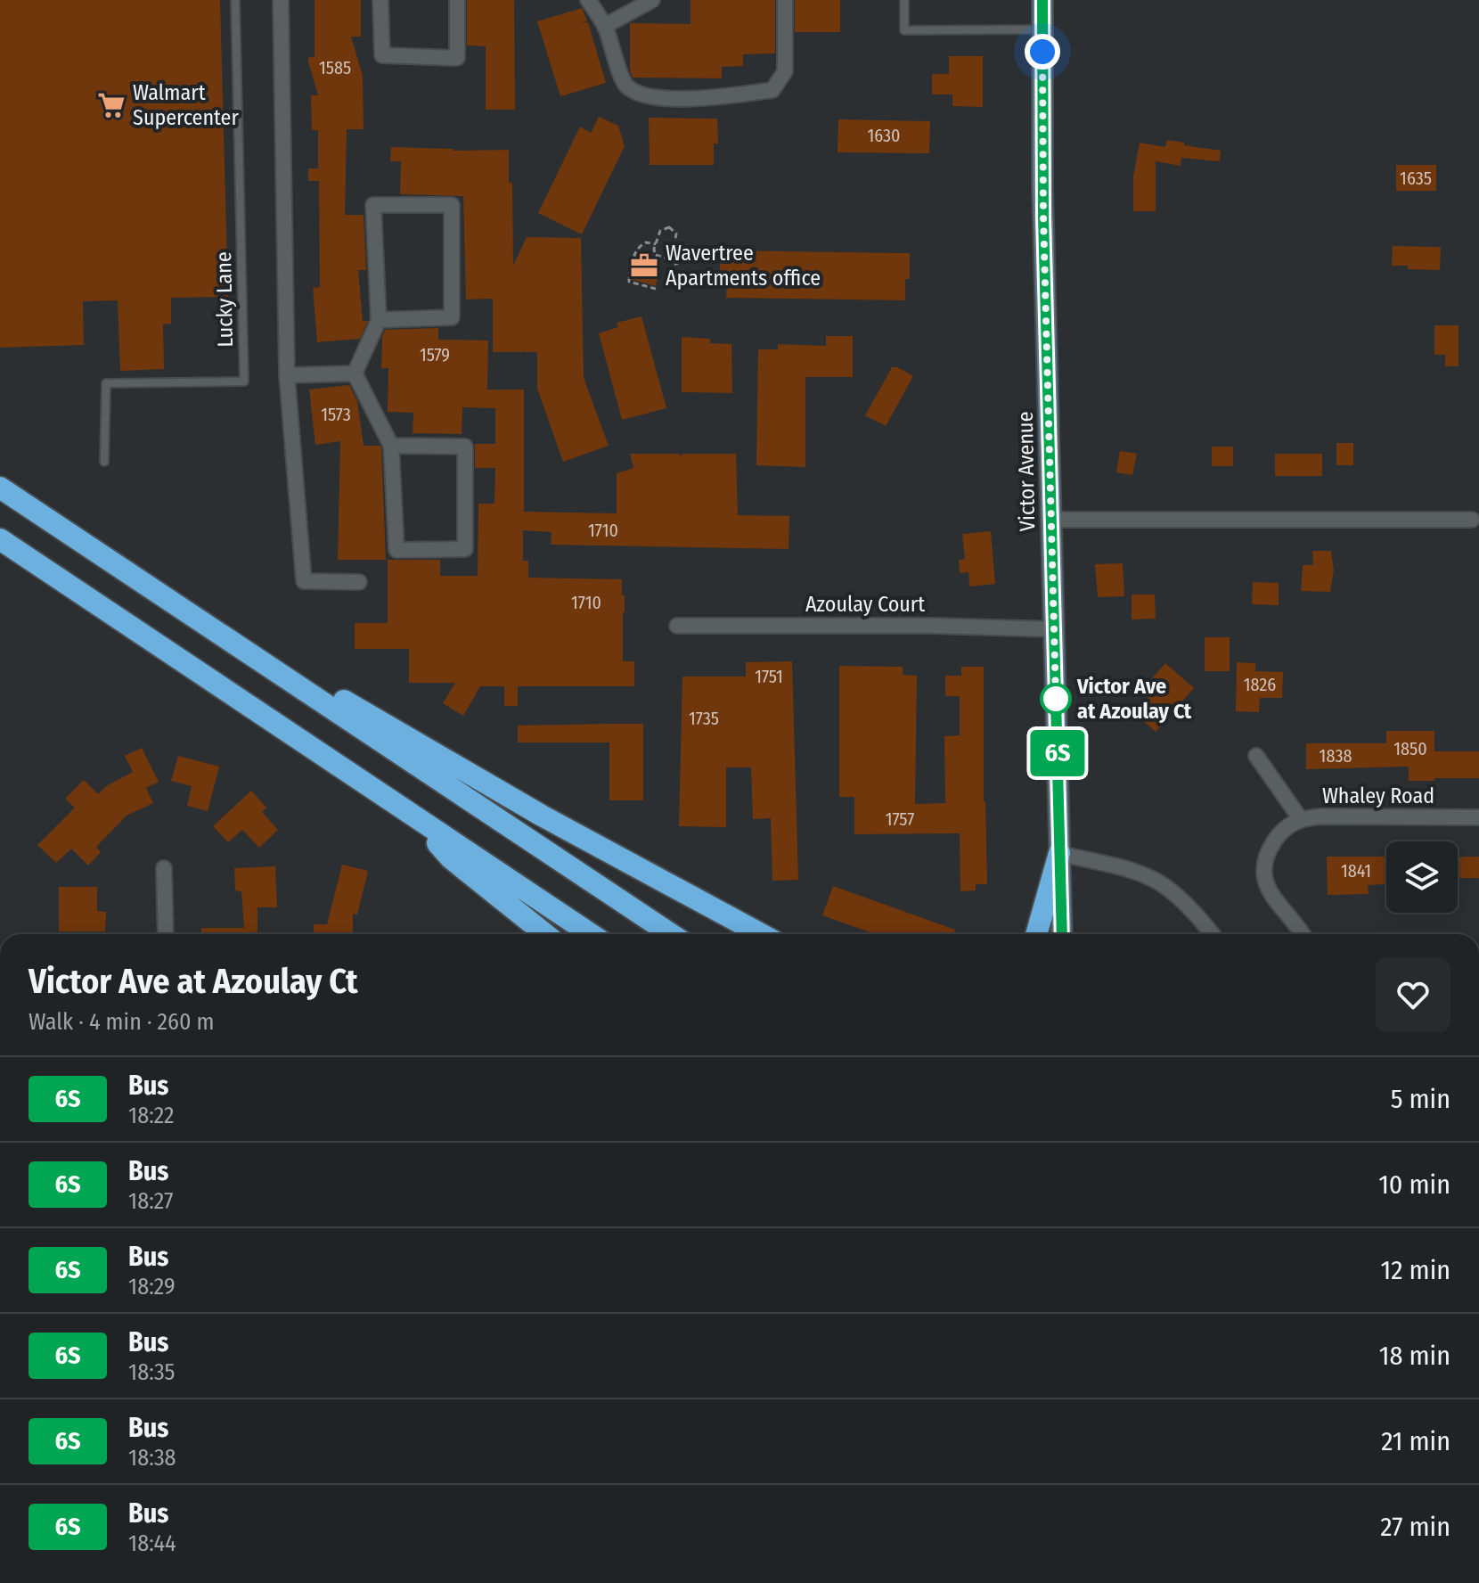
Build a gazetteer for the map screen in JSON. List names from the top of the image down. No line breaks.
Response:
{"streets":{"main road":["Victor Avenue"],"street":["Azoulay Court","Whaley Road"],"lane":["Lucky Lane"]},"crossings":[["Victor Avenue","Azoulay Court"]],"places":{"supermarket":["Walmart Supercenter"],"office":["Wavertree Apartments office"],"other":["Victor Ave at Azoulay Ct"]},"lines":["bus line 6S"],"house_numbers":["1585","1630","1635","1579","1573","1710","1710","1751","1826","1735","1850","1838","1757","1841"],"page":{"on_map":"6S","heading":["Victor Ave at Azoulay Ct","Walk · 4 min · 260 m"],"list":[{"mark":"6S","name":"Bus","note":"18:22","value":"5 min"},{"mark":"6S","name":"Bus","note":"18:27","value":"10 min"},{"mark":"6S","name":"Bus","note":"18:29","value":"12 min"},{"mark":"6S","name":"Bus","note":"18:35","value":"18 min"},{"mark":"6S","name":"Bus","note":"18:38","value":"21 min"},{"mark":"6S","name":"Bus","note":"18:44","value":"27 min"}]}}
